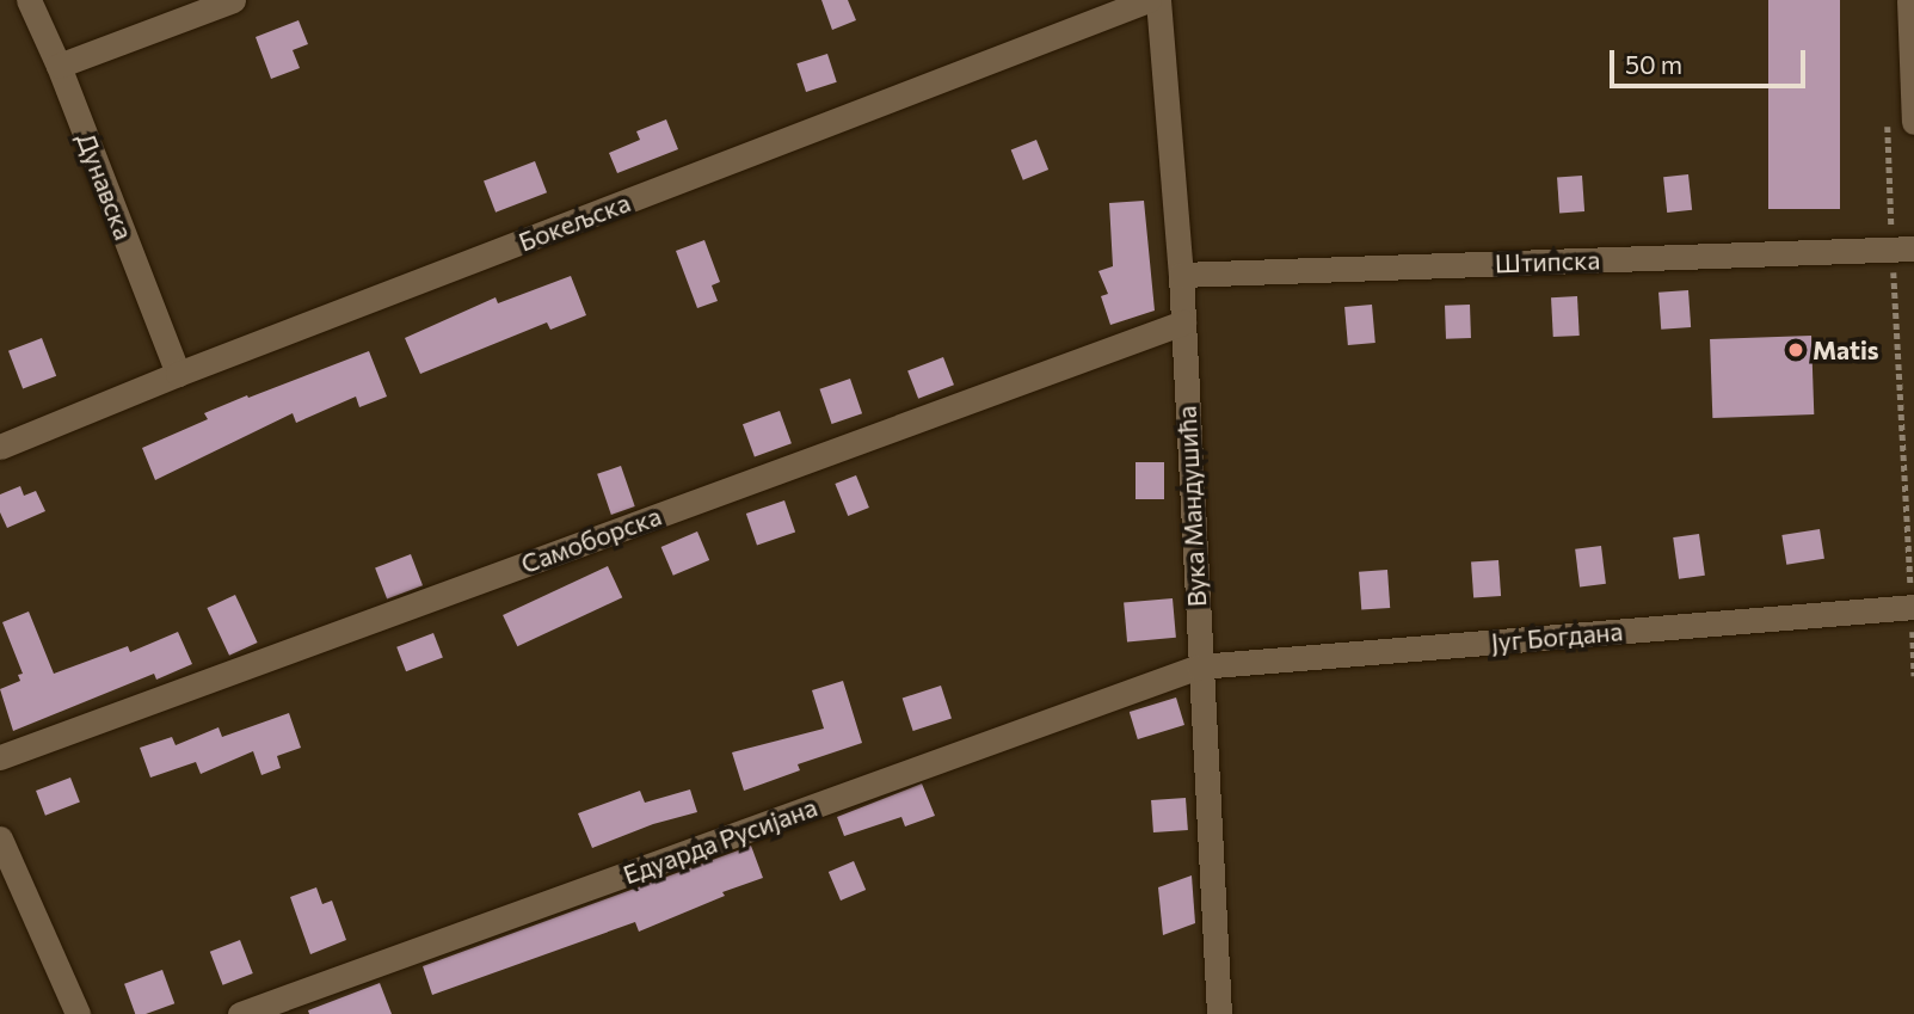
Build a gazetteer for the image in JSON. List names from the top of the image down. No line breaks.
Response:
{"streets":{"street":["Дунавска","Бокељска","Штипска","Вука Мандушића","Самоборска","Југ Богдана","Едуарда Русијана"]},"crossings":[["Дунавска","Бокељска"],["Штипска","Вука Мандушића"],["Вука Мандушића","Самоборска"],["Вука Мандушића","Југ Богдана"],["Вука Мандушића","Едуарда Русијана"],["Југ Богдана","Едуарда Русијана"]],"places":["Matis"],"scale_bar":"50 m"}
